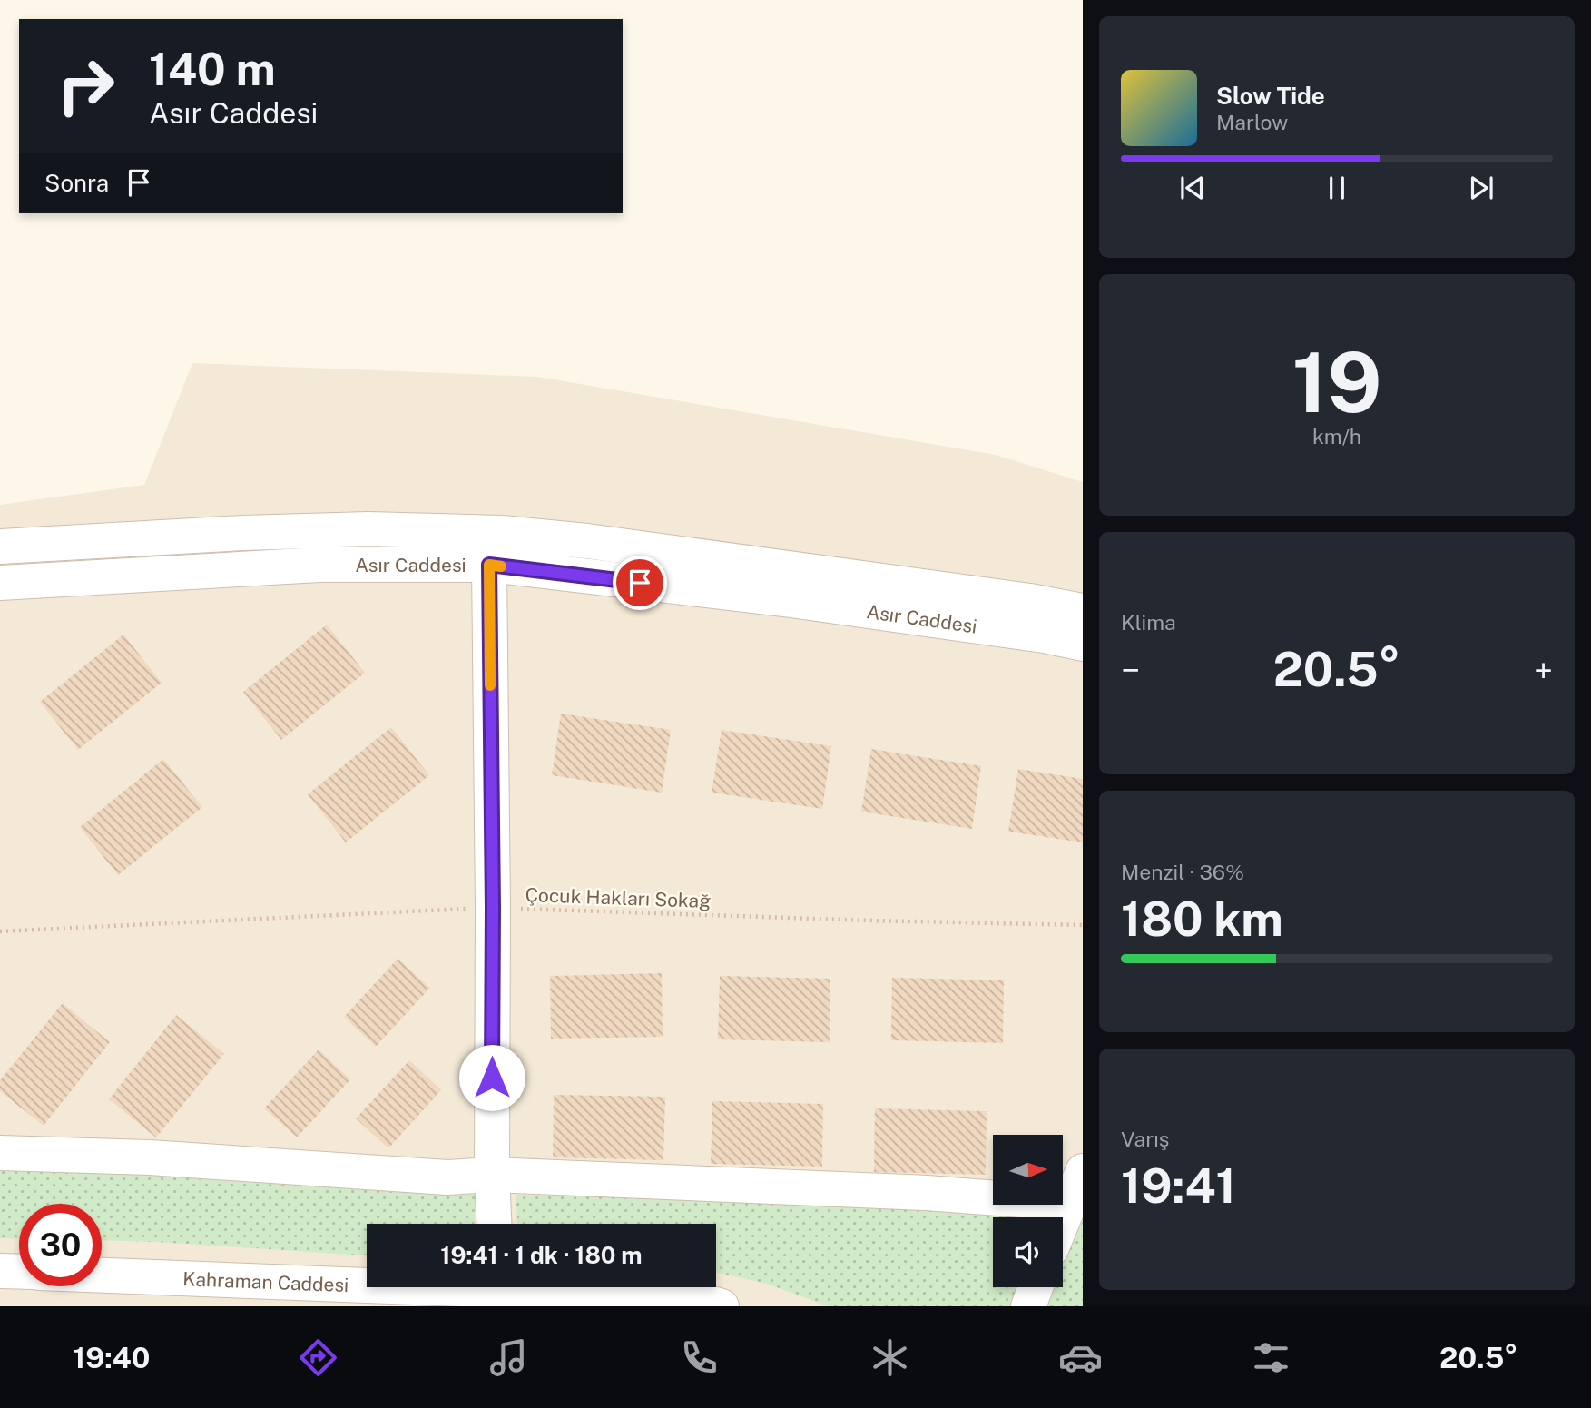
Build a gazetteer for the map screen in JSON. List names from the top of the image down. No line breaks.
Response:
{"streets":{"street":["Asır Caddesi","Kahraman Caddesi"],"path":["Çocuk Hakları Sokağ"]},"north":"right","page":{"turn":["140 m","Asır Caddesi"],"song":["Slow Tide","Marlow"],"then":"Sonra","tile":[["19","km/h"],"Klima",["Menzil · 36%","180 km"],["Varış","19:41"]],"heat":["−","20.5°","+"],"limit":"30","trip":"19:41 · 1 dk · 180 m","tabs":["19:40","20.5°"]}}
